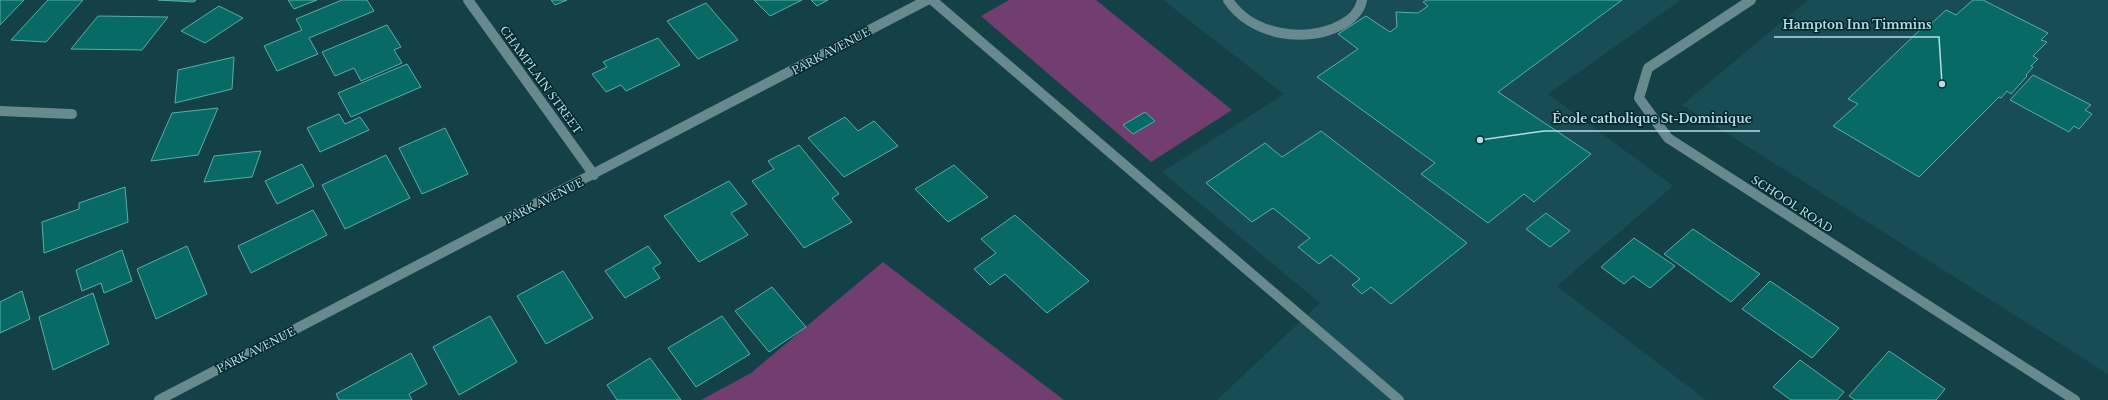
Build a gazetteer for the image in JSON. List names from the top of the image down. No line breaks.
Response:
{"streets":{"street":["PARK AVENUE","CHAMPLAIN STREET","SCHOOL ROAD"]},"crossings":[["PARK AVENUE","CHAMPLAIN STREET"]],"places":["Hampton Inn Timmins","École catholique St-Dominique"]}
